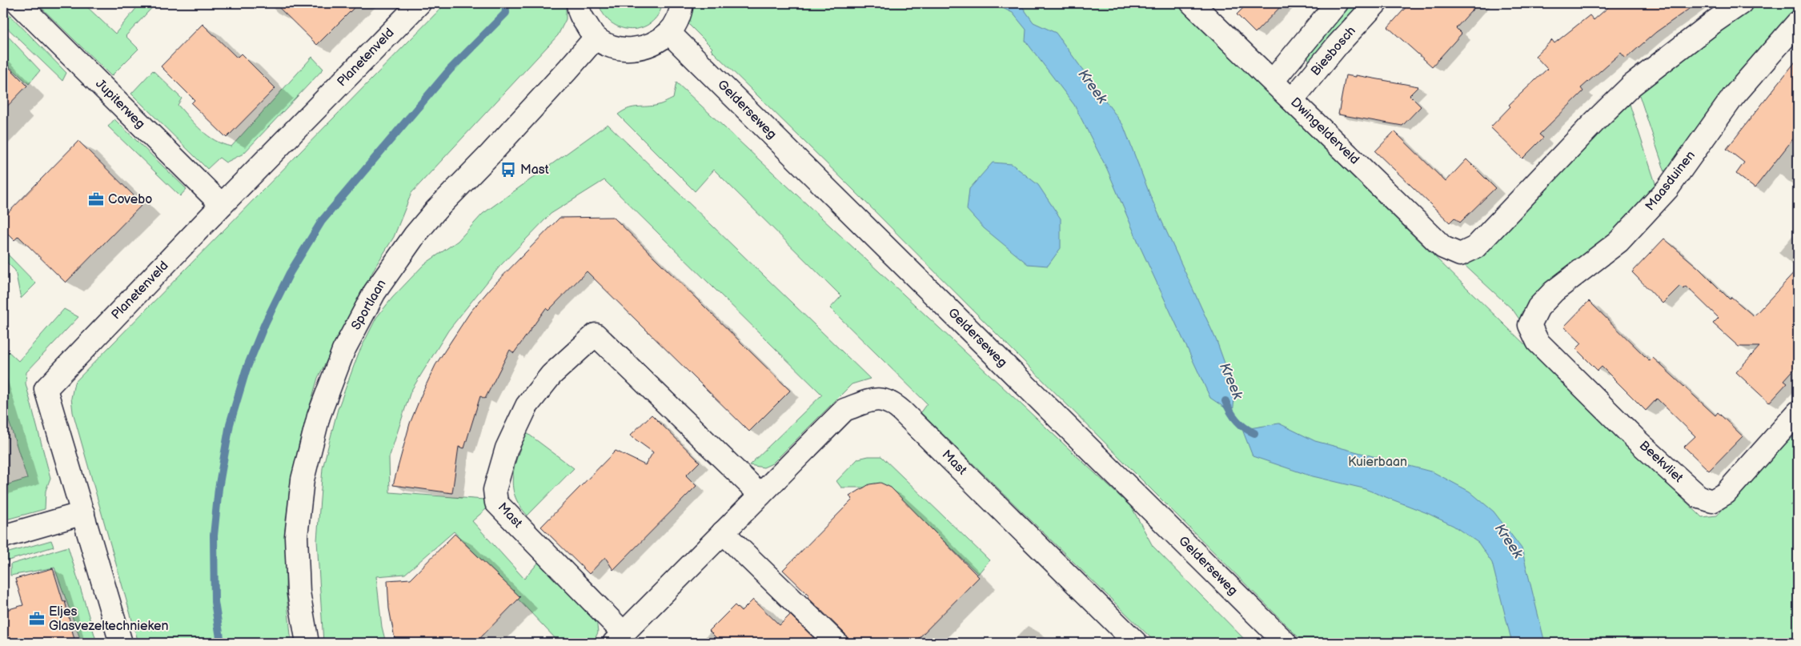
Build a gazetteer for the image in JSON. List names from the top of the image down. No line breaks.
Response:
{"streets":{"street":["Biesbosch","Planetenveld","Jupiterweg","Gelderseweg","Dwingelderveld","Maasduinen","Sportlaan","Beekvliet","Mast"]},"crossings":[["Biesbosch","Dwingelderveld"],["Planetenveld","Jupiterweg"],["Maasduinen","Beekvliet"]],"water":["Kreek"],"parks":["Kuierbaan"],"places":{"bus stop":["Mast"],"office":["Covebo","Eljes Glasvezeltechnieken"]}}
